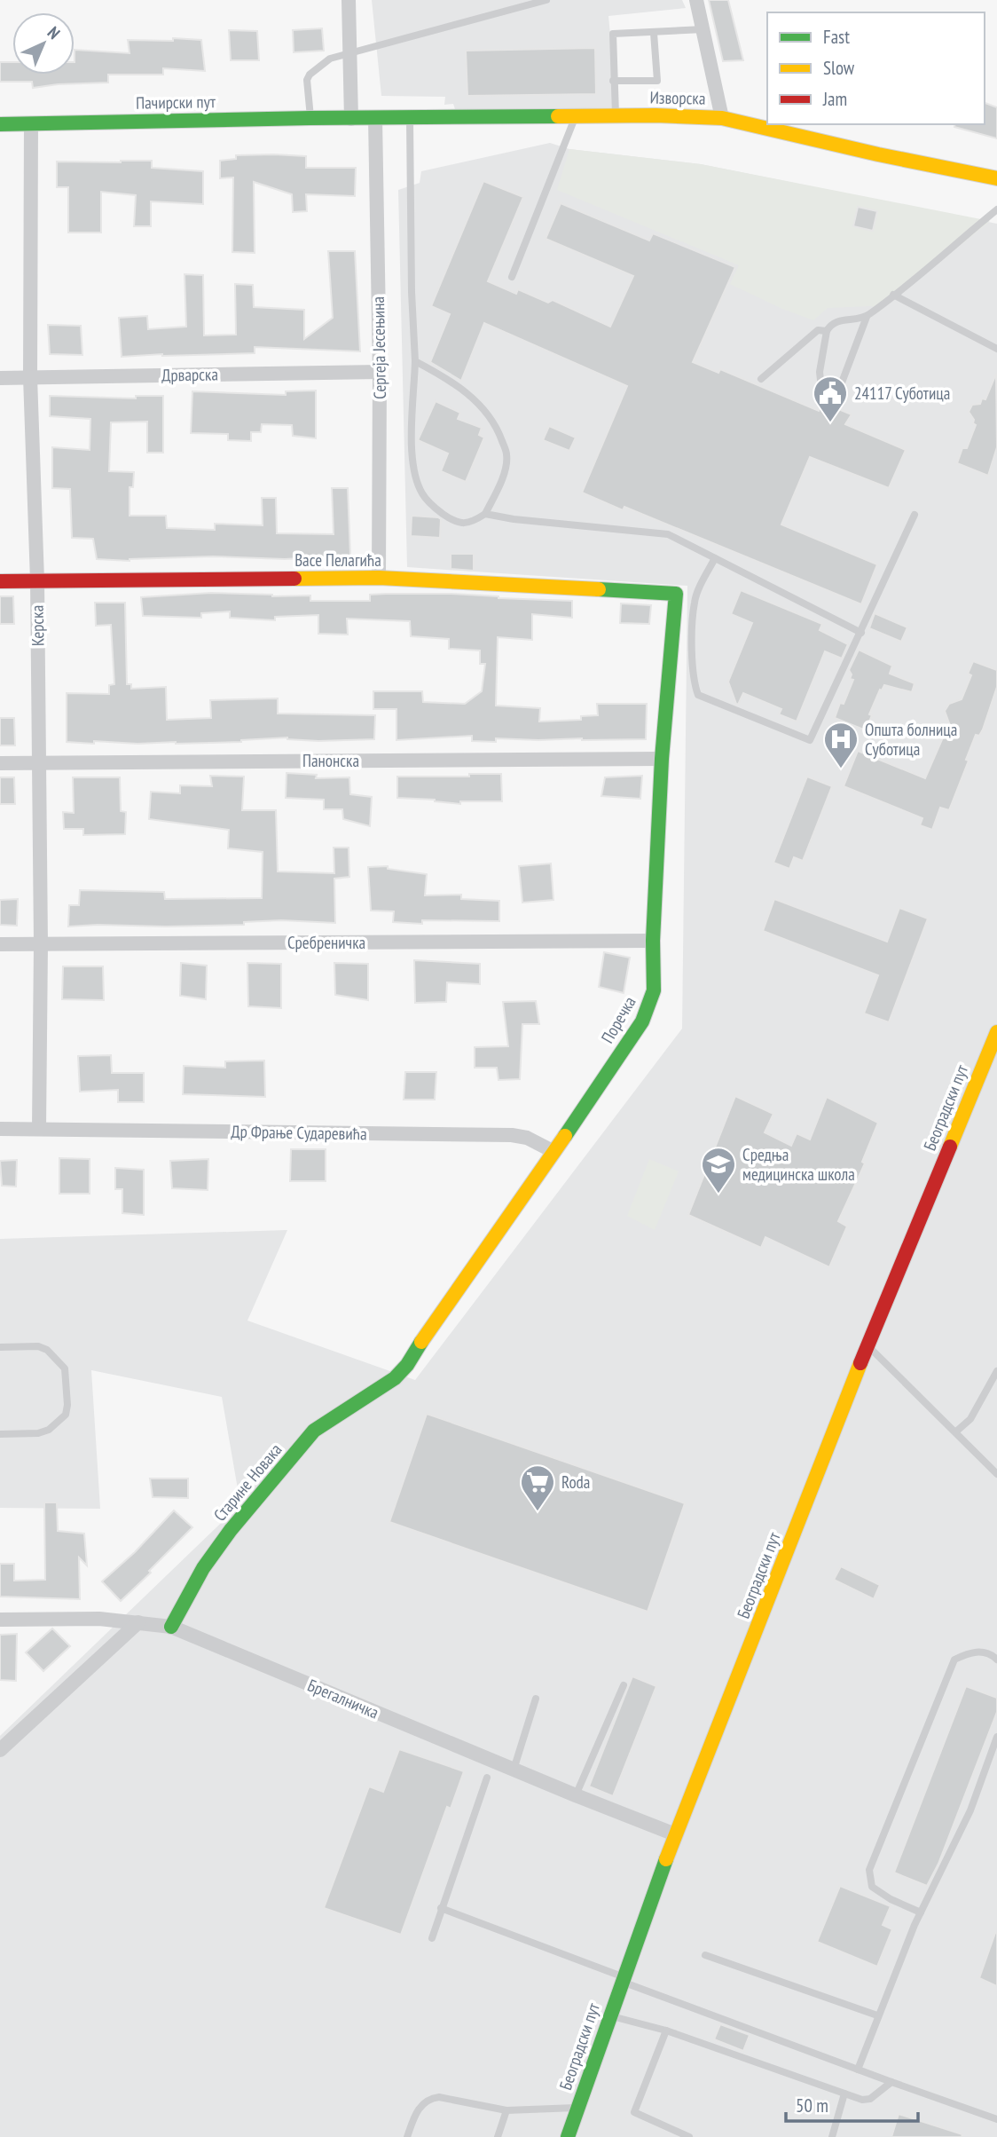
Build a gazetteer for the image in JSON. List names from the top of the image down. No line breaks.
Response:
{"streets":{"street":["Изворска","Пачирски пут","Сергеја Јесењина","Дрварска","Васе Пелагића","Керска","Панонска","Сребреничка","Поречка","Београдски пут","Др Фрање Сударевића","Старине Новака","Брегалничка"]},"crossings":[["Изворска","Пачирски пут"],["Изворска","Сергеја Јесењина"],["Пачирски пут","Керска"],["Сергеја Јесењина","Дрварска"],["Сергеја Јесењина","Васе Пелагића"],["Дрварска","Керска"],["Васе Пелагића","Керска"],["Васе Пелагића","Поречка"],["Керска","Панонска"],["Керска","Сребреничка"],["Керска","Др Фрање Сударевића"],["Панонска","Поречка"],["Сребреничка","Поречка"],["Поречка","Др Фрање Сударевића"],["Поречка","Старине Новака"],["Београдски пут","Брегалничка"],["Старине Новака","Брегалничка"]],"places":{"public building":["24117 Суботица"],"hospital":["Општа болница Суботица"],"school or university":["Средња медицинска школа"],"supermarket":["Roda"]},"legend":["Fast","Slow","Jam"],"scale_bar":"50 m","north":"top right"}
